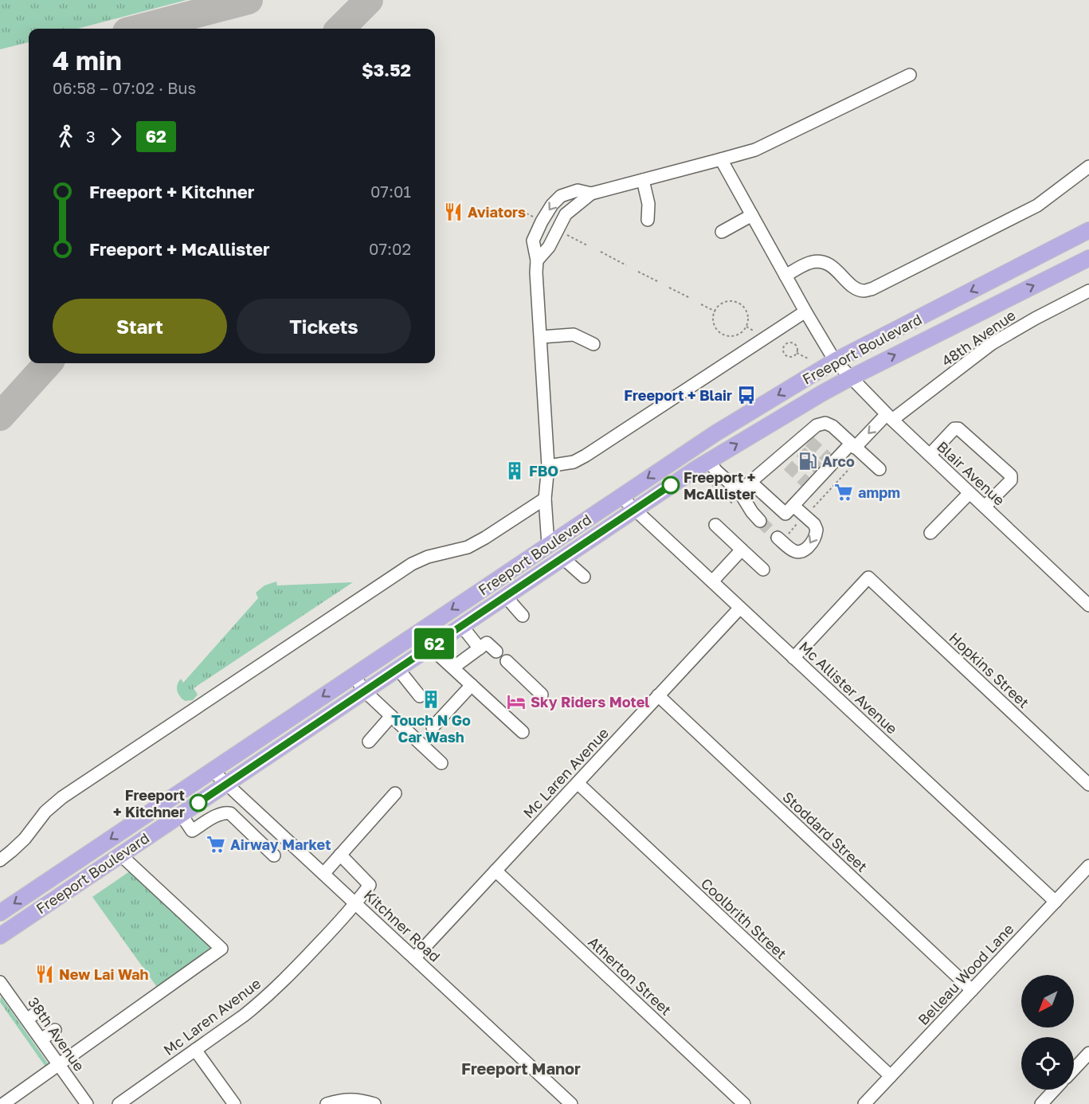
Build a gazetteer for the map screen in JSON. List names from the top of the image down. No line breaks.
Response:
{"streets":{"main road":["Freeport Boulevard"],"street":["48th Avenue","Blair Avenue","Hopkins Street","Mc Allister Avenue","Mc Laren Avenue","Stoddard Street","Coolbrith Street","Kitchner Road","Belleau Wood Lane","Atherton Street","38th Avenue"]},"crossings":[["48th Avenue","Blair Avenue"],["Freeport Boulevard","Blair Avenue"],["Freeport Boulevard","Mc Allister Avenue"],["Freeport Boulevard","Kitchner Road"],["Hopkins Street","Mc Allister Avenue"],["Mc Allister Avenue","Mc Laren Avenue"],["Mc Allister Avenue","Belleau Wood Lane"],["Mc Laren Avenue","Stoddard Street"],["Mc Laren Avenue","Coolbrith Street"],["Mc Laren Avenue","Kitchner Road"],["Mc Laren Avenue","Atherton Street"],["Stoddard Street","Belleau Wood Lane"],["Coolbrith Street","Belleau Wood Lane"]],"districts":["Freeport Manor"],"places":{"restaurant":["Aviators","New Lai Wah"],"bus stop":["Freeport + Blair"],"fuel station":["Arco"],"building":["FBO","Touch N Go Car Wash"],"other":["Freeport + McAllister","Freeport + Kitchner"],"supermarket":["ampm","Airway Market"],"hotel":["Sky Riders Motel"]},"lines":["bus line 62"],"north":"bottom left","page":{"on_map":"62","heading":["4 min","06:58 – 07:02 · Bus","$3.52"],"legs":["3","62"],"list":[{"name":"Freeport + Kitchner","value":"07:01"},{"name":"Freeport + McAllister","value":"07:02"}],"buttons":["Start","Tickets"]}}
